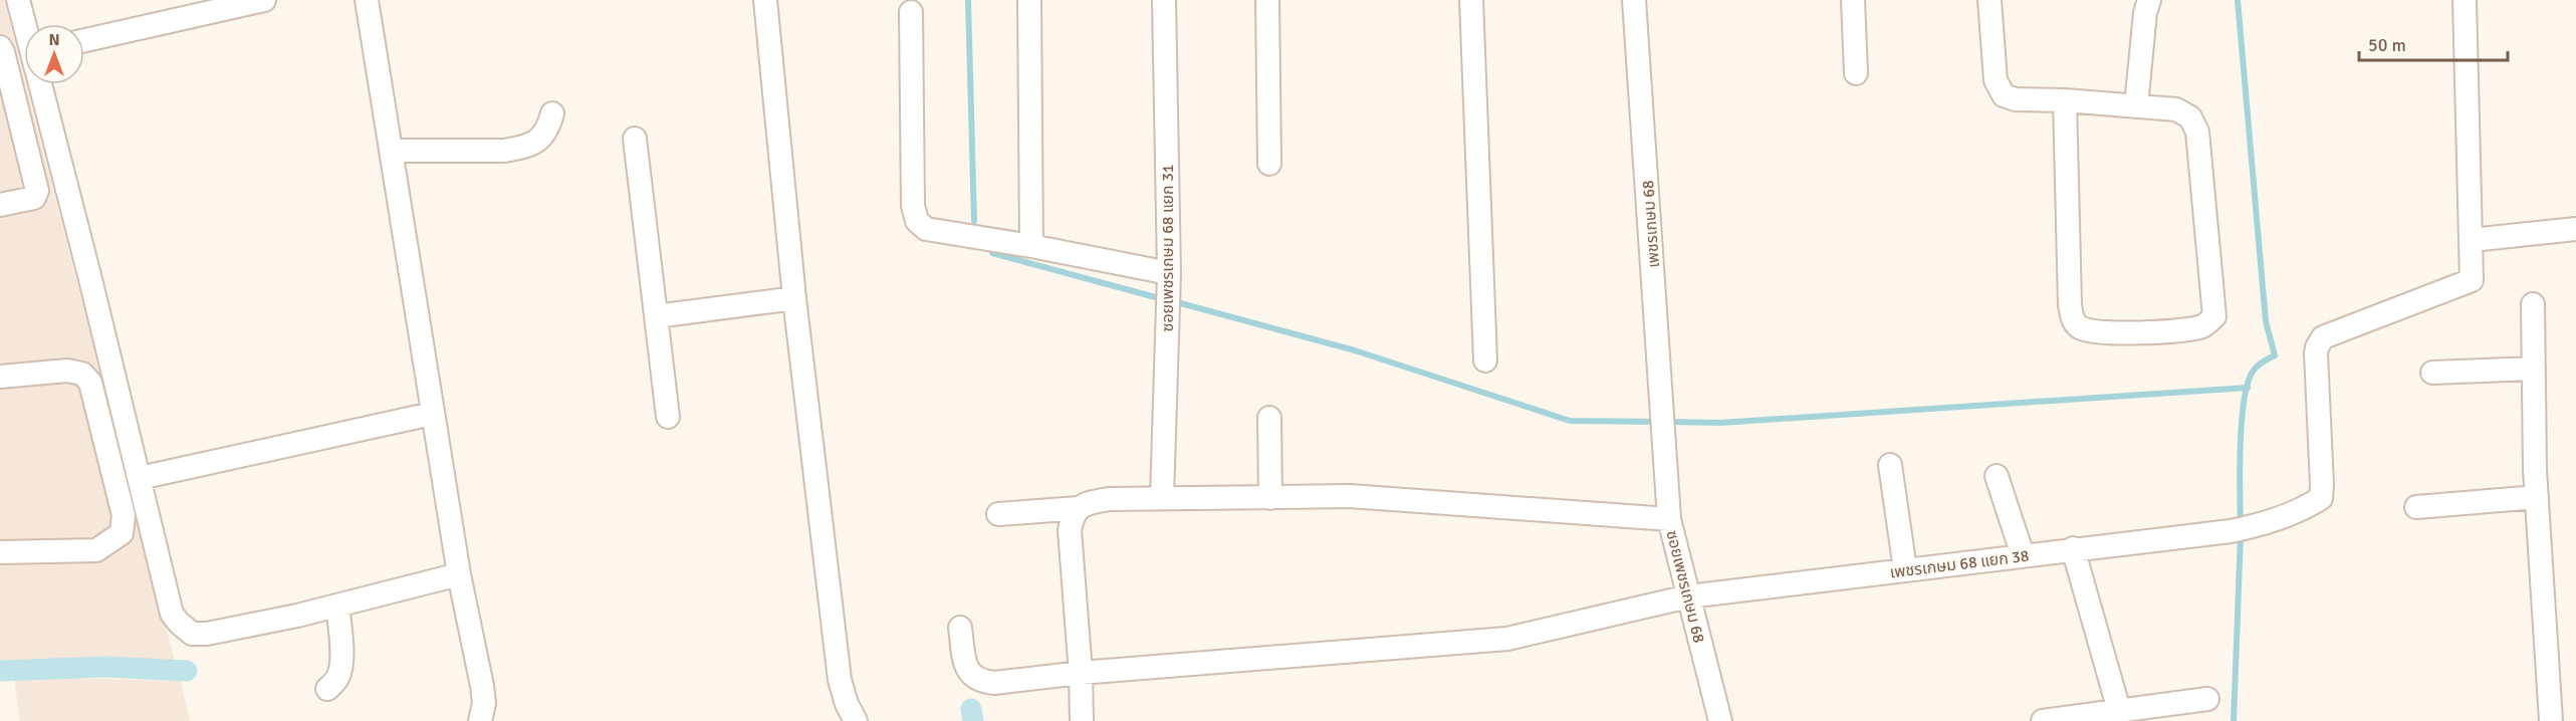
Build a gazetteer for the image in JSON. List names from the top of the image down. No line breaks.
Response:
{"streets":{"street":["เพชรเกษม 68","ซอยเพชรเกษม 68 แยก 31","เพชรเกษม 68 แยก 38","ซอยเพชรเกษม 68"]},"crossings":[["เพชรเกษม 68","ซอยเพชรเกษม 68"],["เพชรเกษม 68 แยก 38","ซอยเพชรเกษม 68"]],"scale_bar":"50 m","north":"top"}
